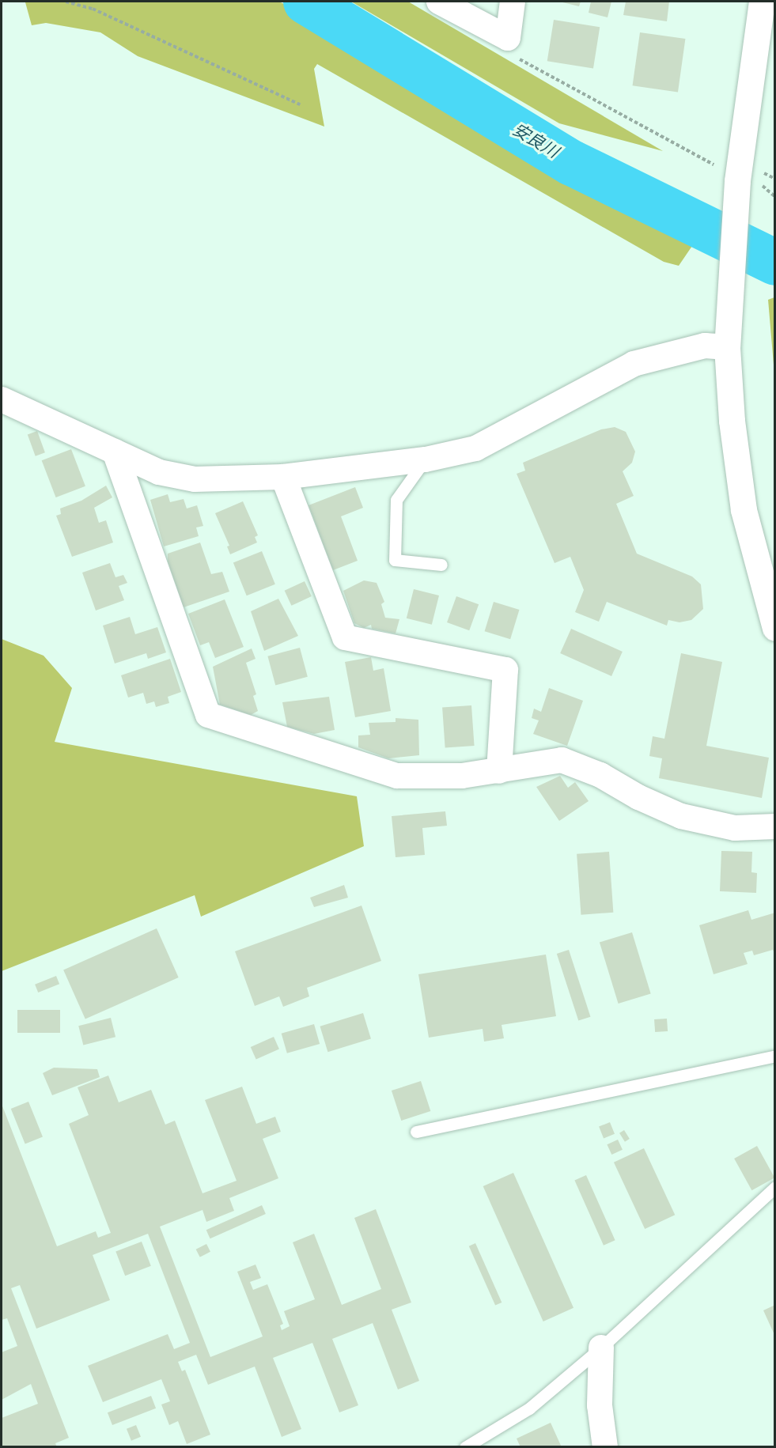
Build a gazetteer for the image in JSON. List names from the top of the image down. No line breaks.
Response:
{"water":["安良川"]}
